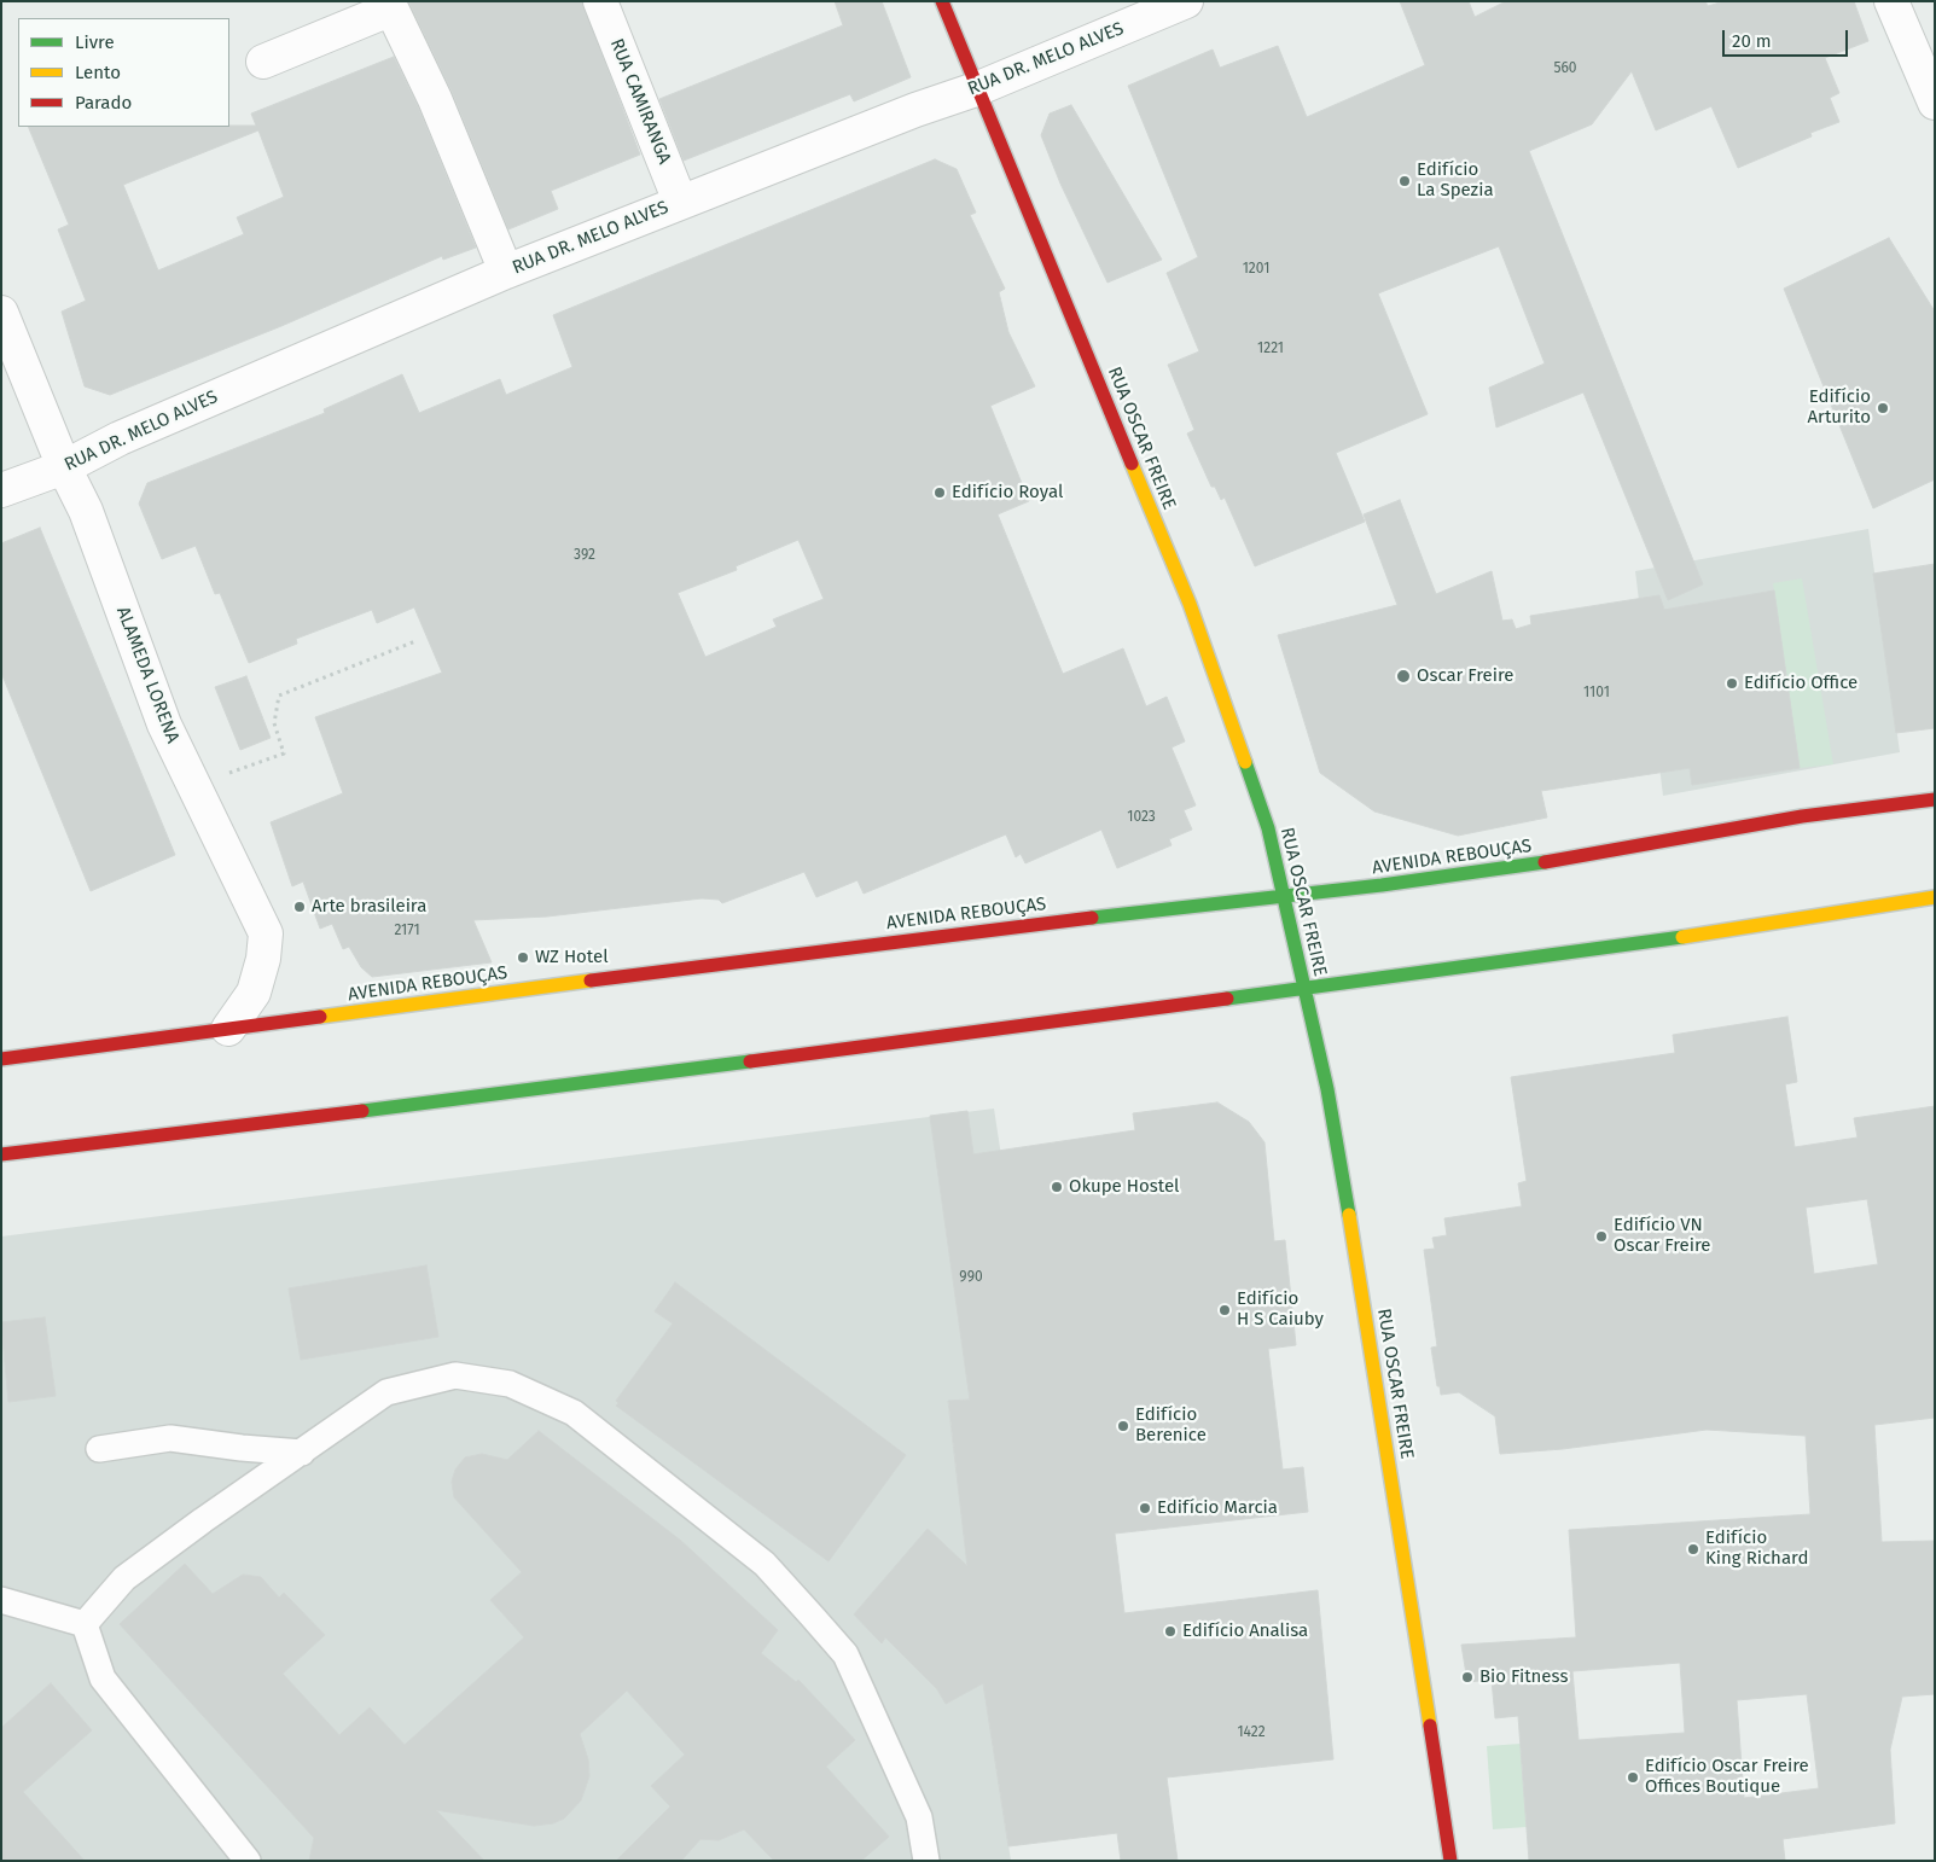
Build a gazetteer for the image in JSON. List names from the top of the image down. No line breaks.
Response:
{"streets":{"main road":["RUA OSCAR FREIRE","AVENIDA REBOUÇAS"],"street":["RUA DR. MELO ALVES","RUA CAMIRANGA","ALAMEDA LORENA"]},"crossings":[["RUA DR. MELO ALVES","RUA CAMIRANGA"],["RUA DR. MELO ALVES","RUA OSCAR FREIRE"],["RUA DR. MELO ALVES","ALAMEDA LORENA"],["RUA OSCAR FREIRE","AVENIDA REBOUÇAS"],["ALAMEDA LORENA","AVENIDA REBOUÇAS"]],"places":["Edifício La Spezia","Edifício Arturito","Edifício Royal","Oscar Freire","Edifício Office","Arte brasileira","WZ Hotel","Okupe Hostel","Edifício VN Oscar Freire","Edifício H S Caiuby","Edifício Berenice","Edifício Marcia","Edifício King Richard","Edifício Analisa","Bio Fitness","Edifício Oscar Freire Offices Boutique"],"house_numbers":["560","1201","1221","392","1101","1023","2171","990","1422"],"legend":["Livre","Lento","Parado"],"scale_bar":"20 m"}
